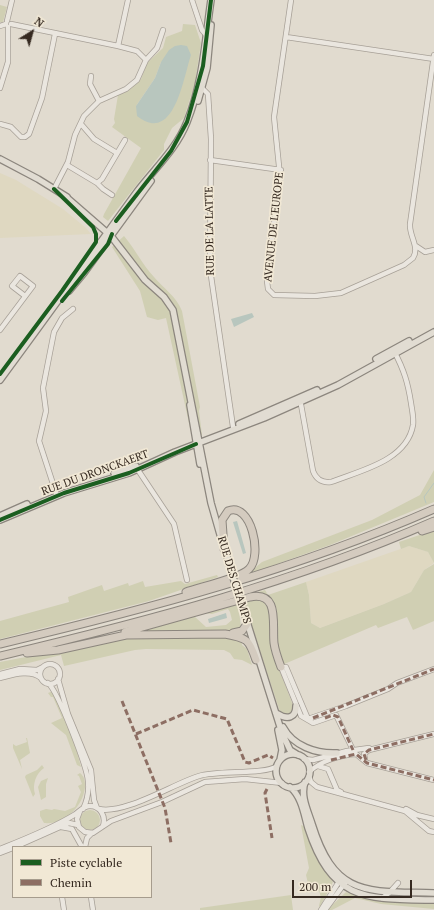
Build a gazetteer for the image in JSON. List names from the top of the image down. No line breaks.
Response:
{"streets":{"main road":["RUE DU DRONCKAERT","RUE DES CHAMPS"],"street":["AVENUE DE L'EUROPE","RUE DE LA LATTE"]},"crossings":[["RUE DE LA LATTE","RUE DU DRONCKAERT"],["RUE DU DRONCKAERT","RUE DES CHAMPS"]],"legend":["Piste cyclable","Chemin"],"scale_bar":"200 m","north":"top right"}
